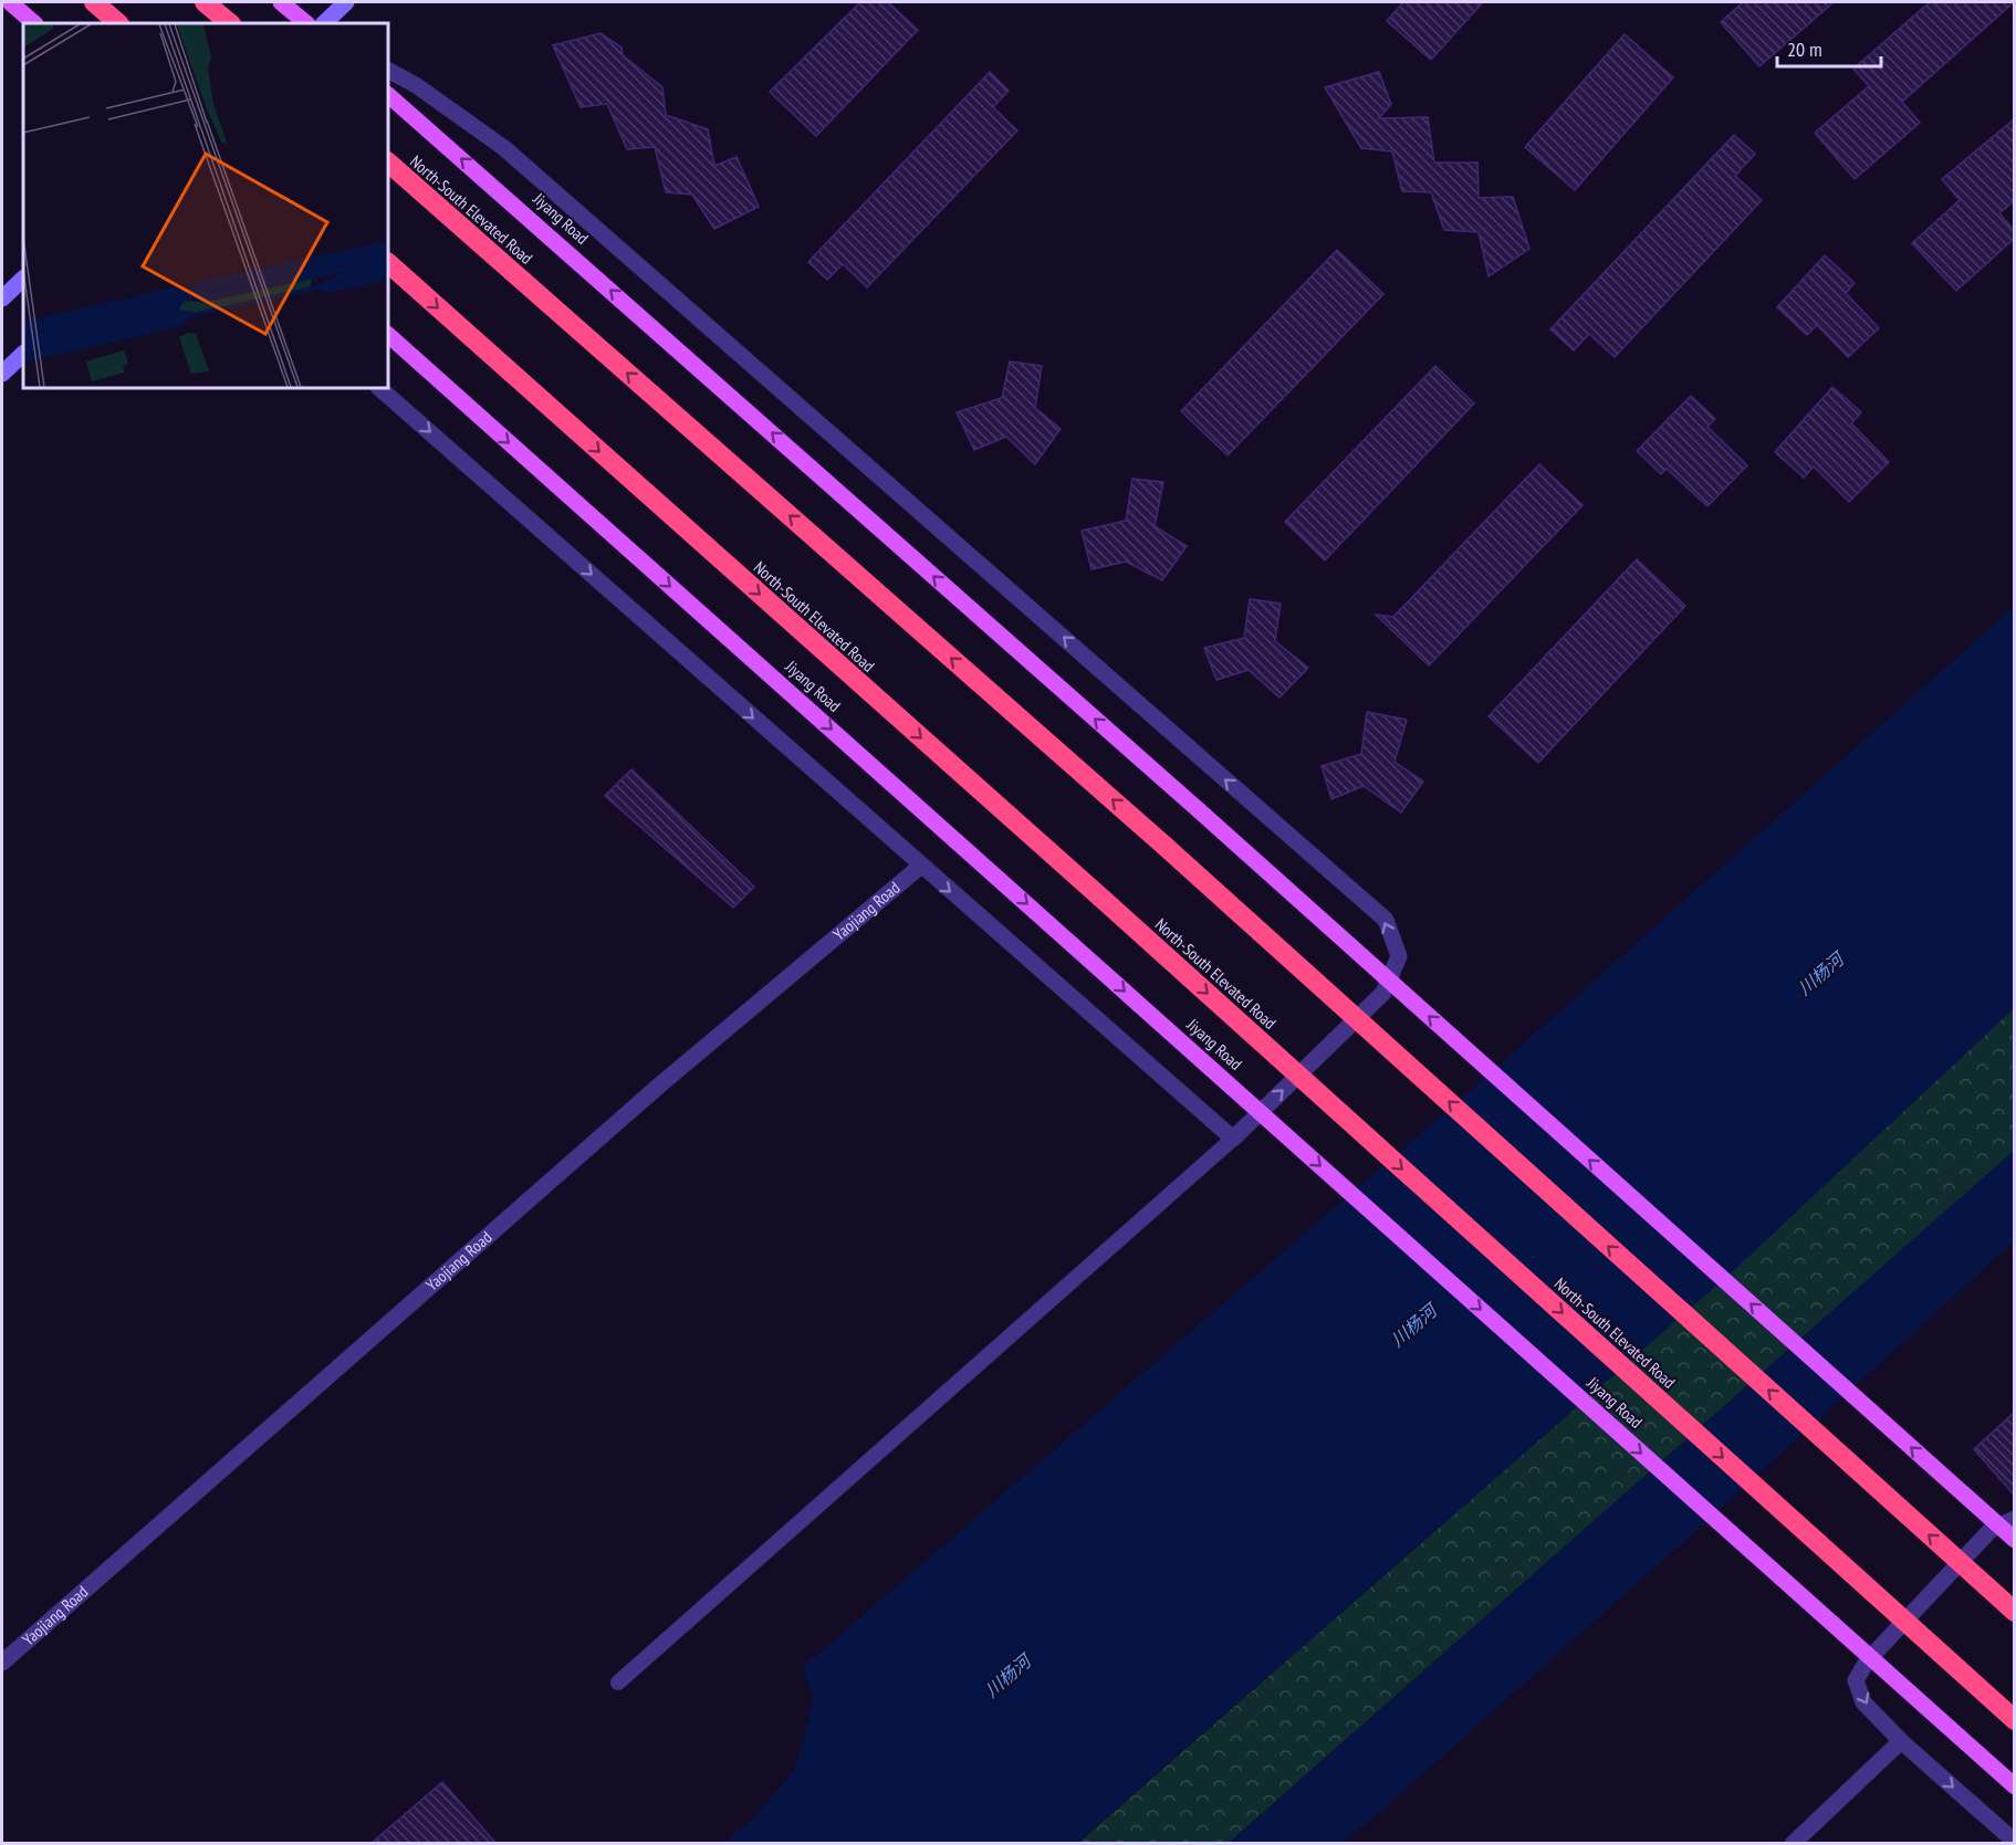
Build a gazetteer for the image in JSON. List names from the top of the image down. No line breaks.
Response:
{"streets":{"highway":["North-South Elevated Road"],"main road":["Jiyang Road"],"street":["Yaojiang Road"]},"water":["川杨河"],"scale_bar":"20 m"}
